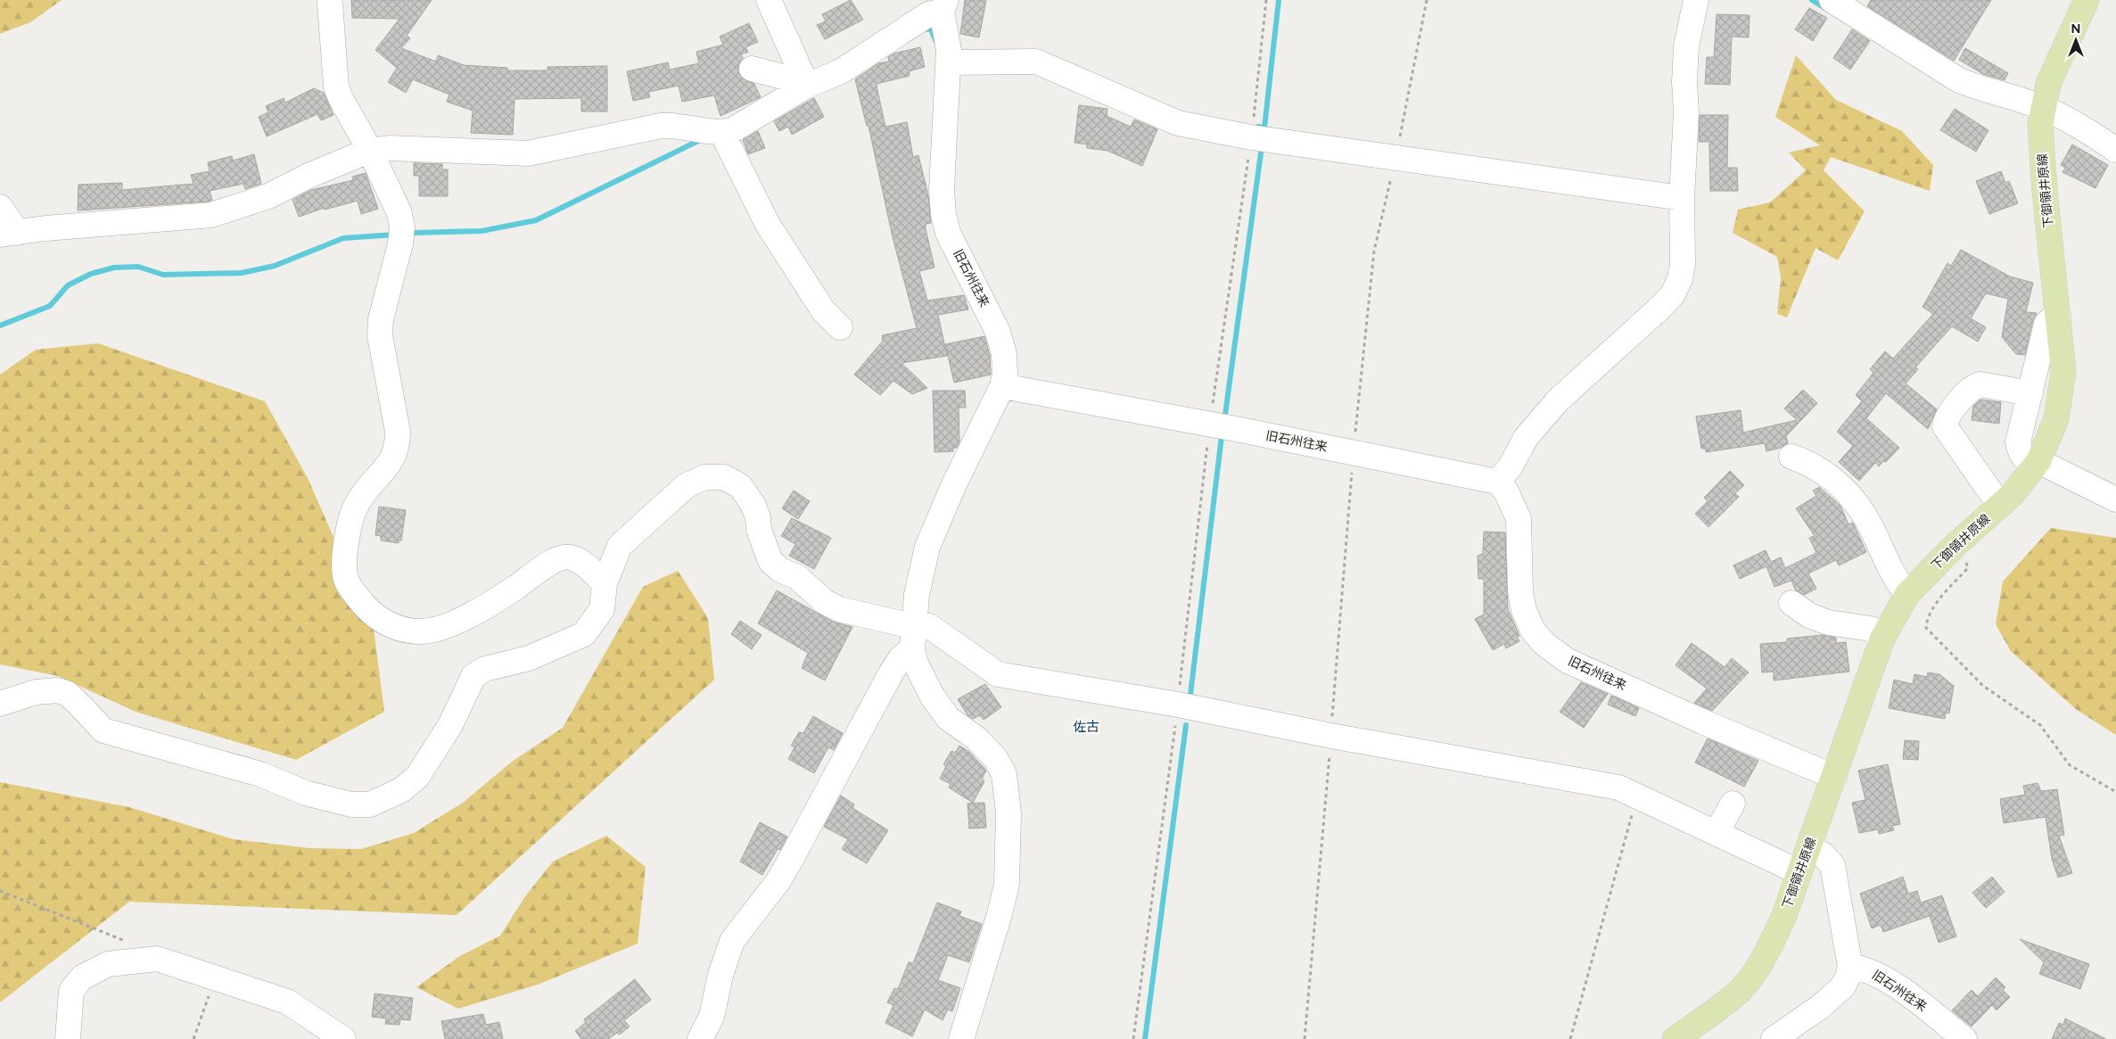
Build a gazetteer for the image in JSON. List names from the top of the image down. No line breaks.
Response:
{"streets":{"main road":["下御領井原線"],"street":["旧石州往来"]},"crossings":[["下御領井原線","旧石州往来"]],"districts":["佐古"],"north":"top"}
